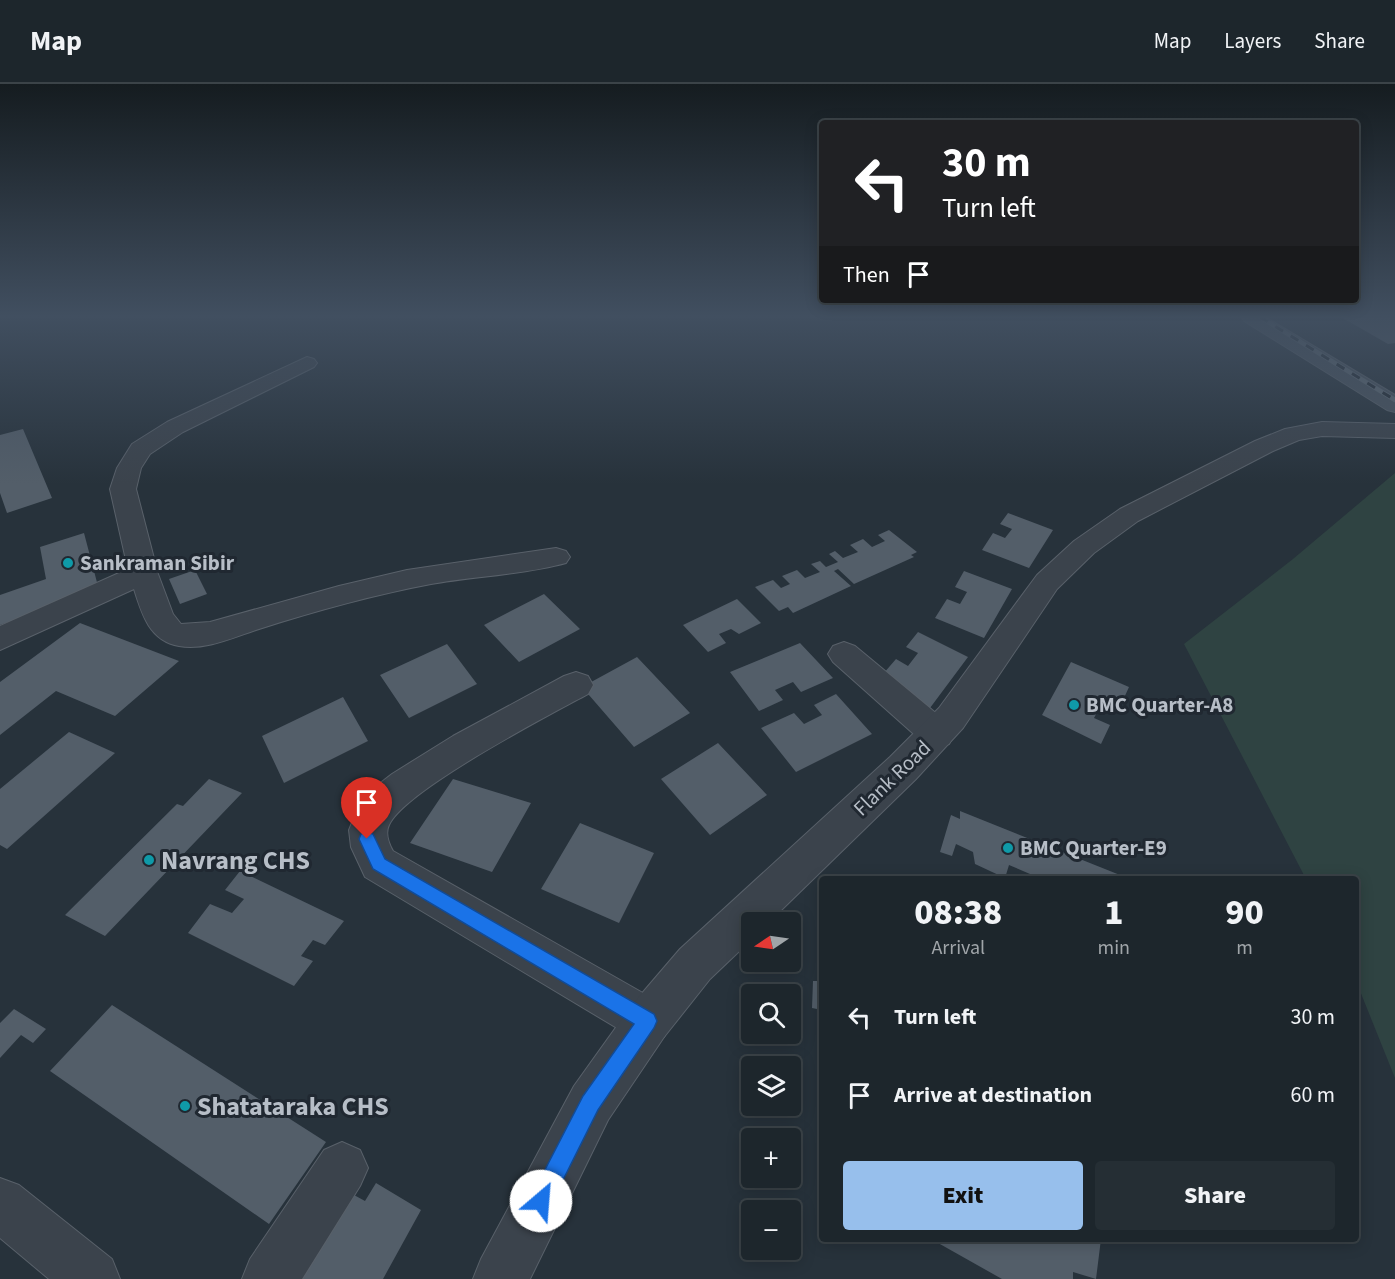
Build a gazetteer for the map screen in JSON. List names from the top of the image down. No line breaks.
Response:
{"streets":{"street":["Flank Road"]},"places":["Sankraman Sibir","BMC Quarter-A8","BMC Quarter-E9","Navrang CHS","Shatataraka CHS"],"north":"left","page":{"header":"Map","nav":["Map","Layers","Share"],"turn":["30 m","Turn left"],"then":"Then","eta":["08:38","Arrival","1","min","90","m"],"map_buttons":["+","−"],"list":[{"name":"Turn left","value":"30 m"},{"name":"Arrive at destination","value":"60 m"}],"buttons":["Exit","Share"]}}
